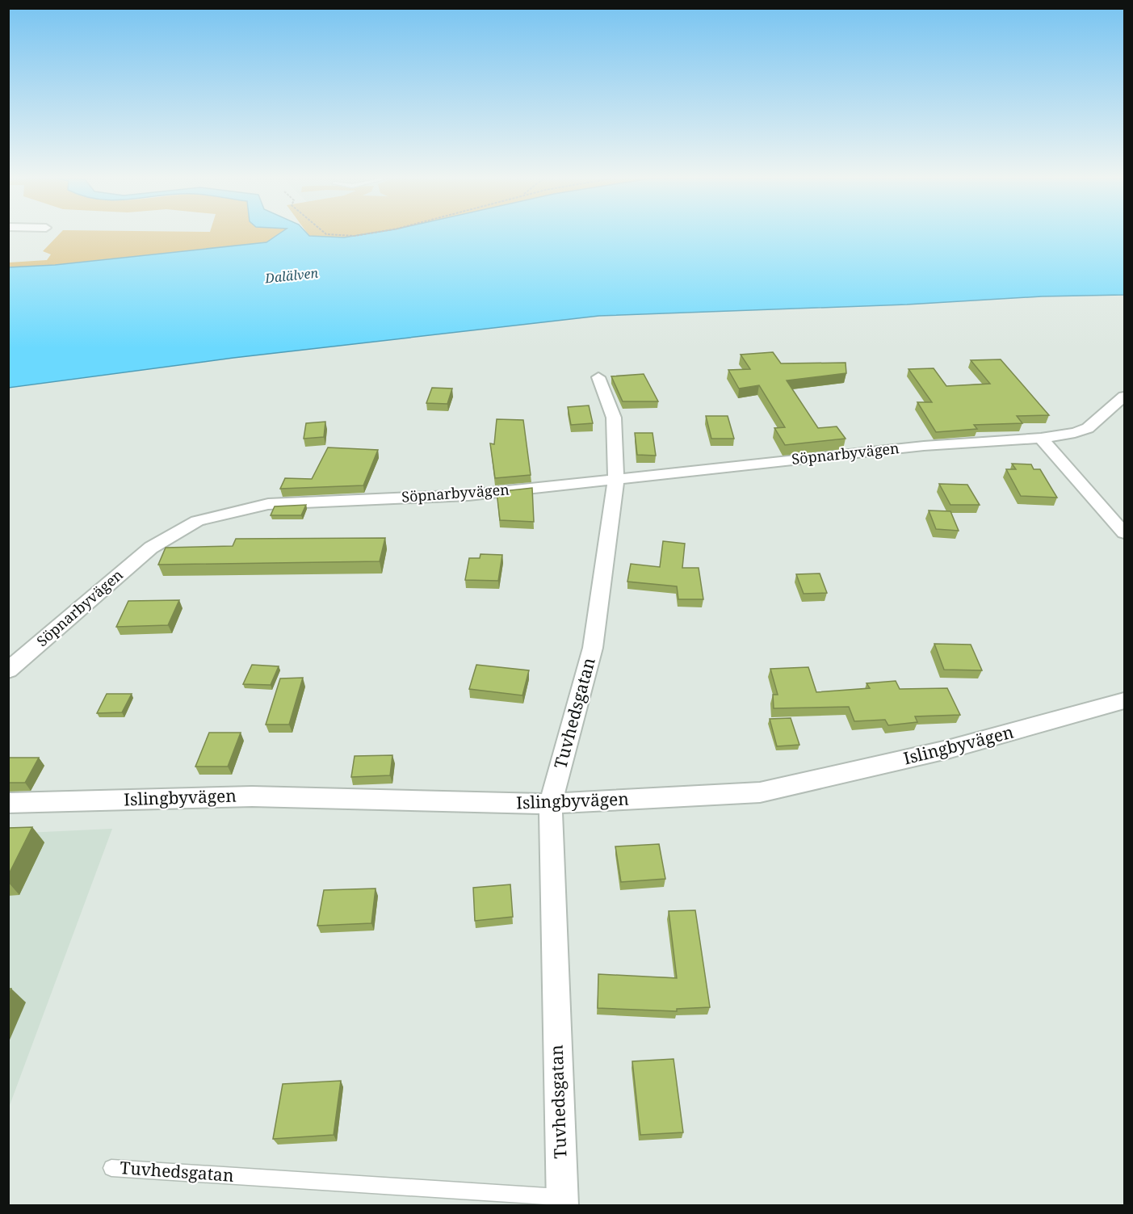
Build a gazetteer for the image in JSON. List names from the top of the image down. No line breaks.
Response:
{"streets":{"street":["Söpnarbyvägen","Tuvhedsgatan","Islingbyvägen"]},"crossings":[["Söpnarbyvägen","Tuvhedsgatan"],["Tuvhedsgatan","Islingbyvägen"]],"water":["Dalälven"]}
